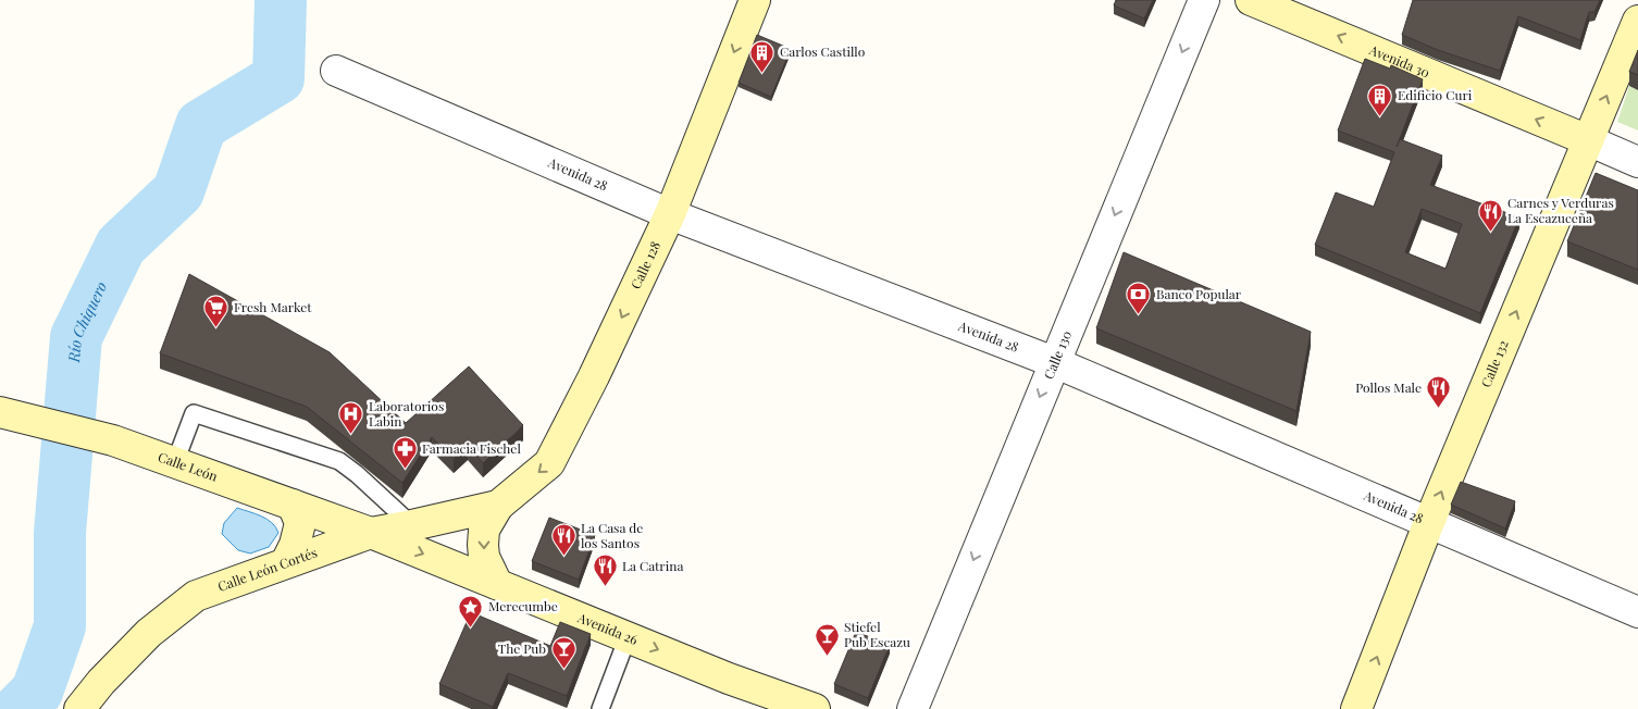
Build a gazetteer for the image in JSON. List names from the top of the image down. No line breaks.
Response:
{"streets":{"main road":["Avenida 30","Calle 128","Calle 132","Calle León","Calle León Cortés","Avenida 26"],"street":["Avenida 28","Calle 130"]},"crossings":[["Avenida 30","Calle 132"],["Avenida 28","Calle 128"],["Avenida 28","Calle 130"],["Avenida 28","Calle 132"],["Calle 128","Calle León Cortés"],["Calle León","Calle León Cortés"],["Calle León","Avenida 26"],["Calle León Cortés","Avenida 26"]],"one_way":["Avenida 30","Calle 128","Calle 130","Calle 132","Avenida 26"],"water":["Río Chiquero"],"places":{"building":["Carlos Castillo","Edificio Curi"],"restaurant":["Carnes y Verduras La Escazuceña","Pollos Male","La Casa de los Santos","La Catrina"],"bank":["Banco Popular"],"supermarket":["Fresh Market"],"hospital":["Laboratorios Labin"],"pharmacy":["Farmacia Fischel"],"place":["Merecumbe"],"bar":["Stiefel Pub Escazu","The Pub"]}}
